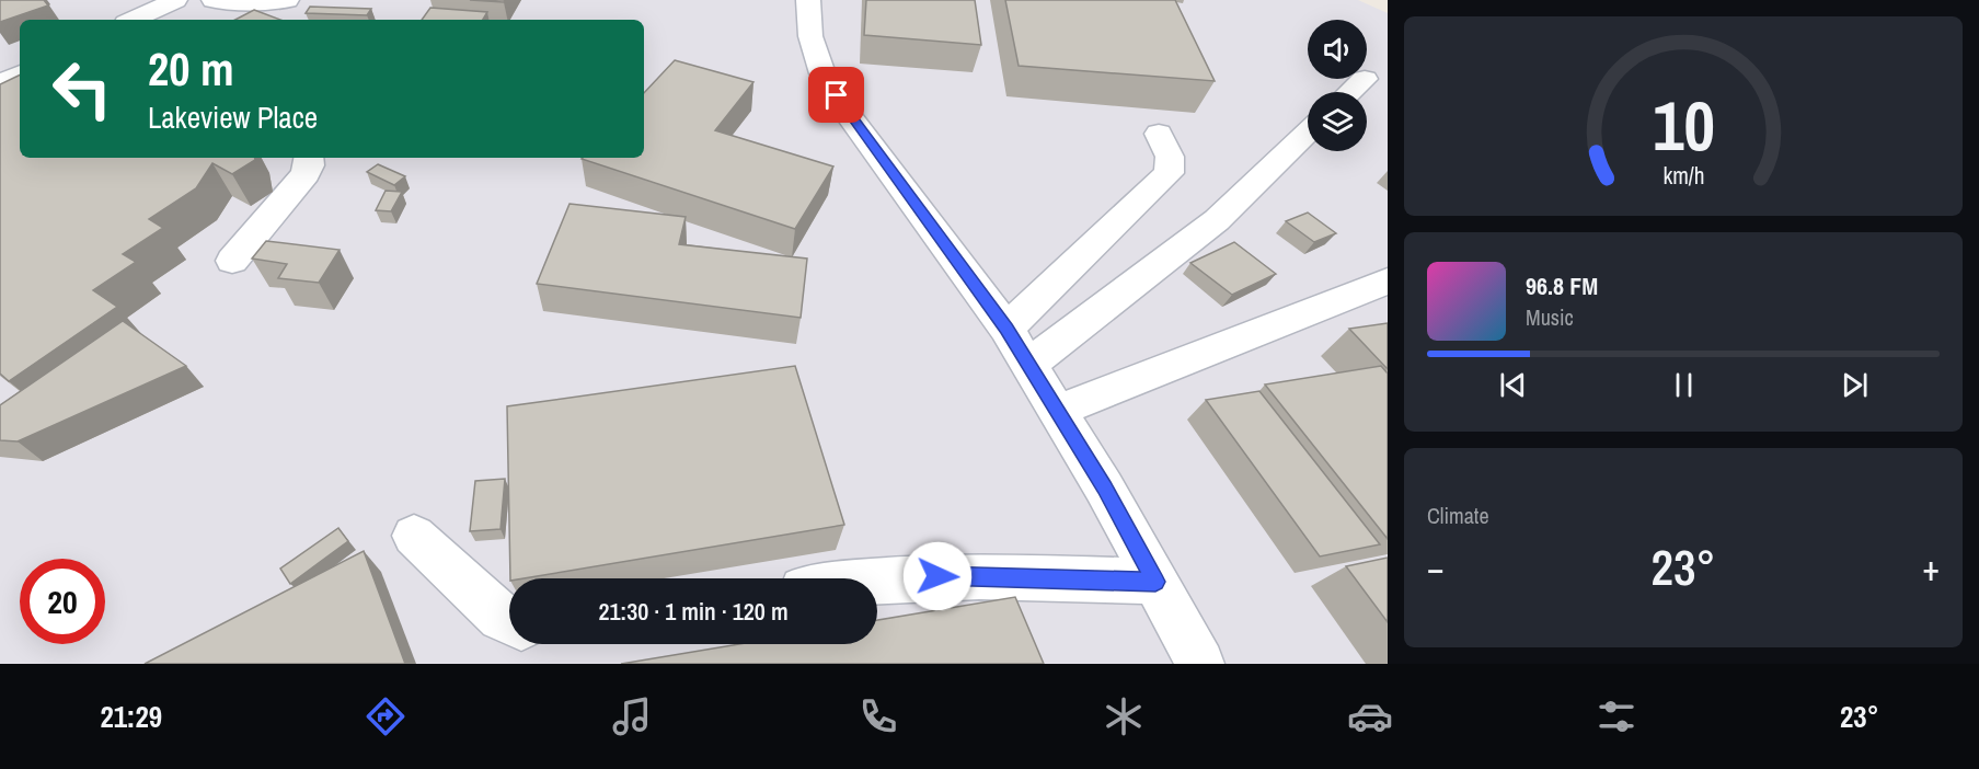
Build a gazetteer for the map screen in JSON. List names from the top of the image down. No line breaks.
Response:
{"page":{"turn":["20 m","Lakeview Place"],"song":["96.8 FM","Music"],"tile":"Climate","heat":["−","23°","+"],"limit":"20","trip":"21:30 · 1 min · 120 m","tabs":["21:29","23°"],"gauge":["10","km/h"]}}
